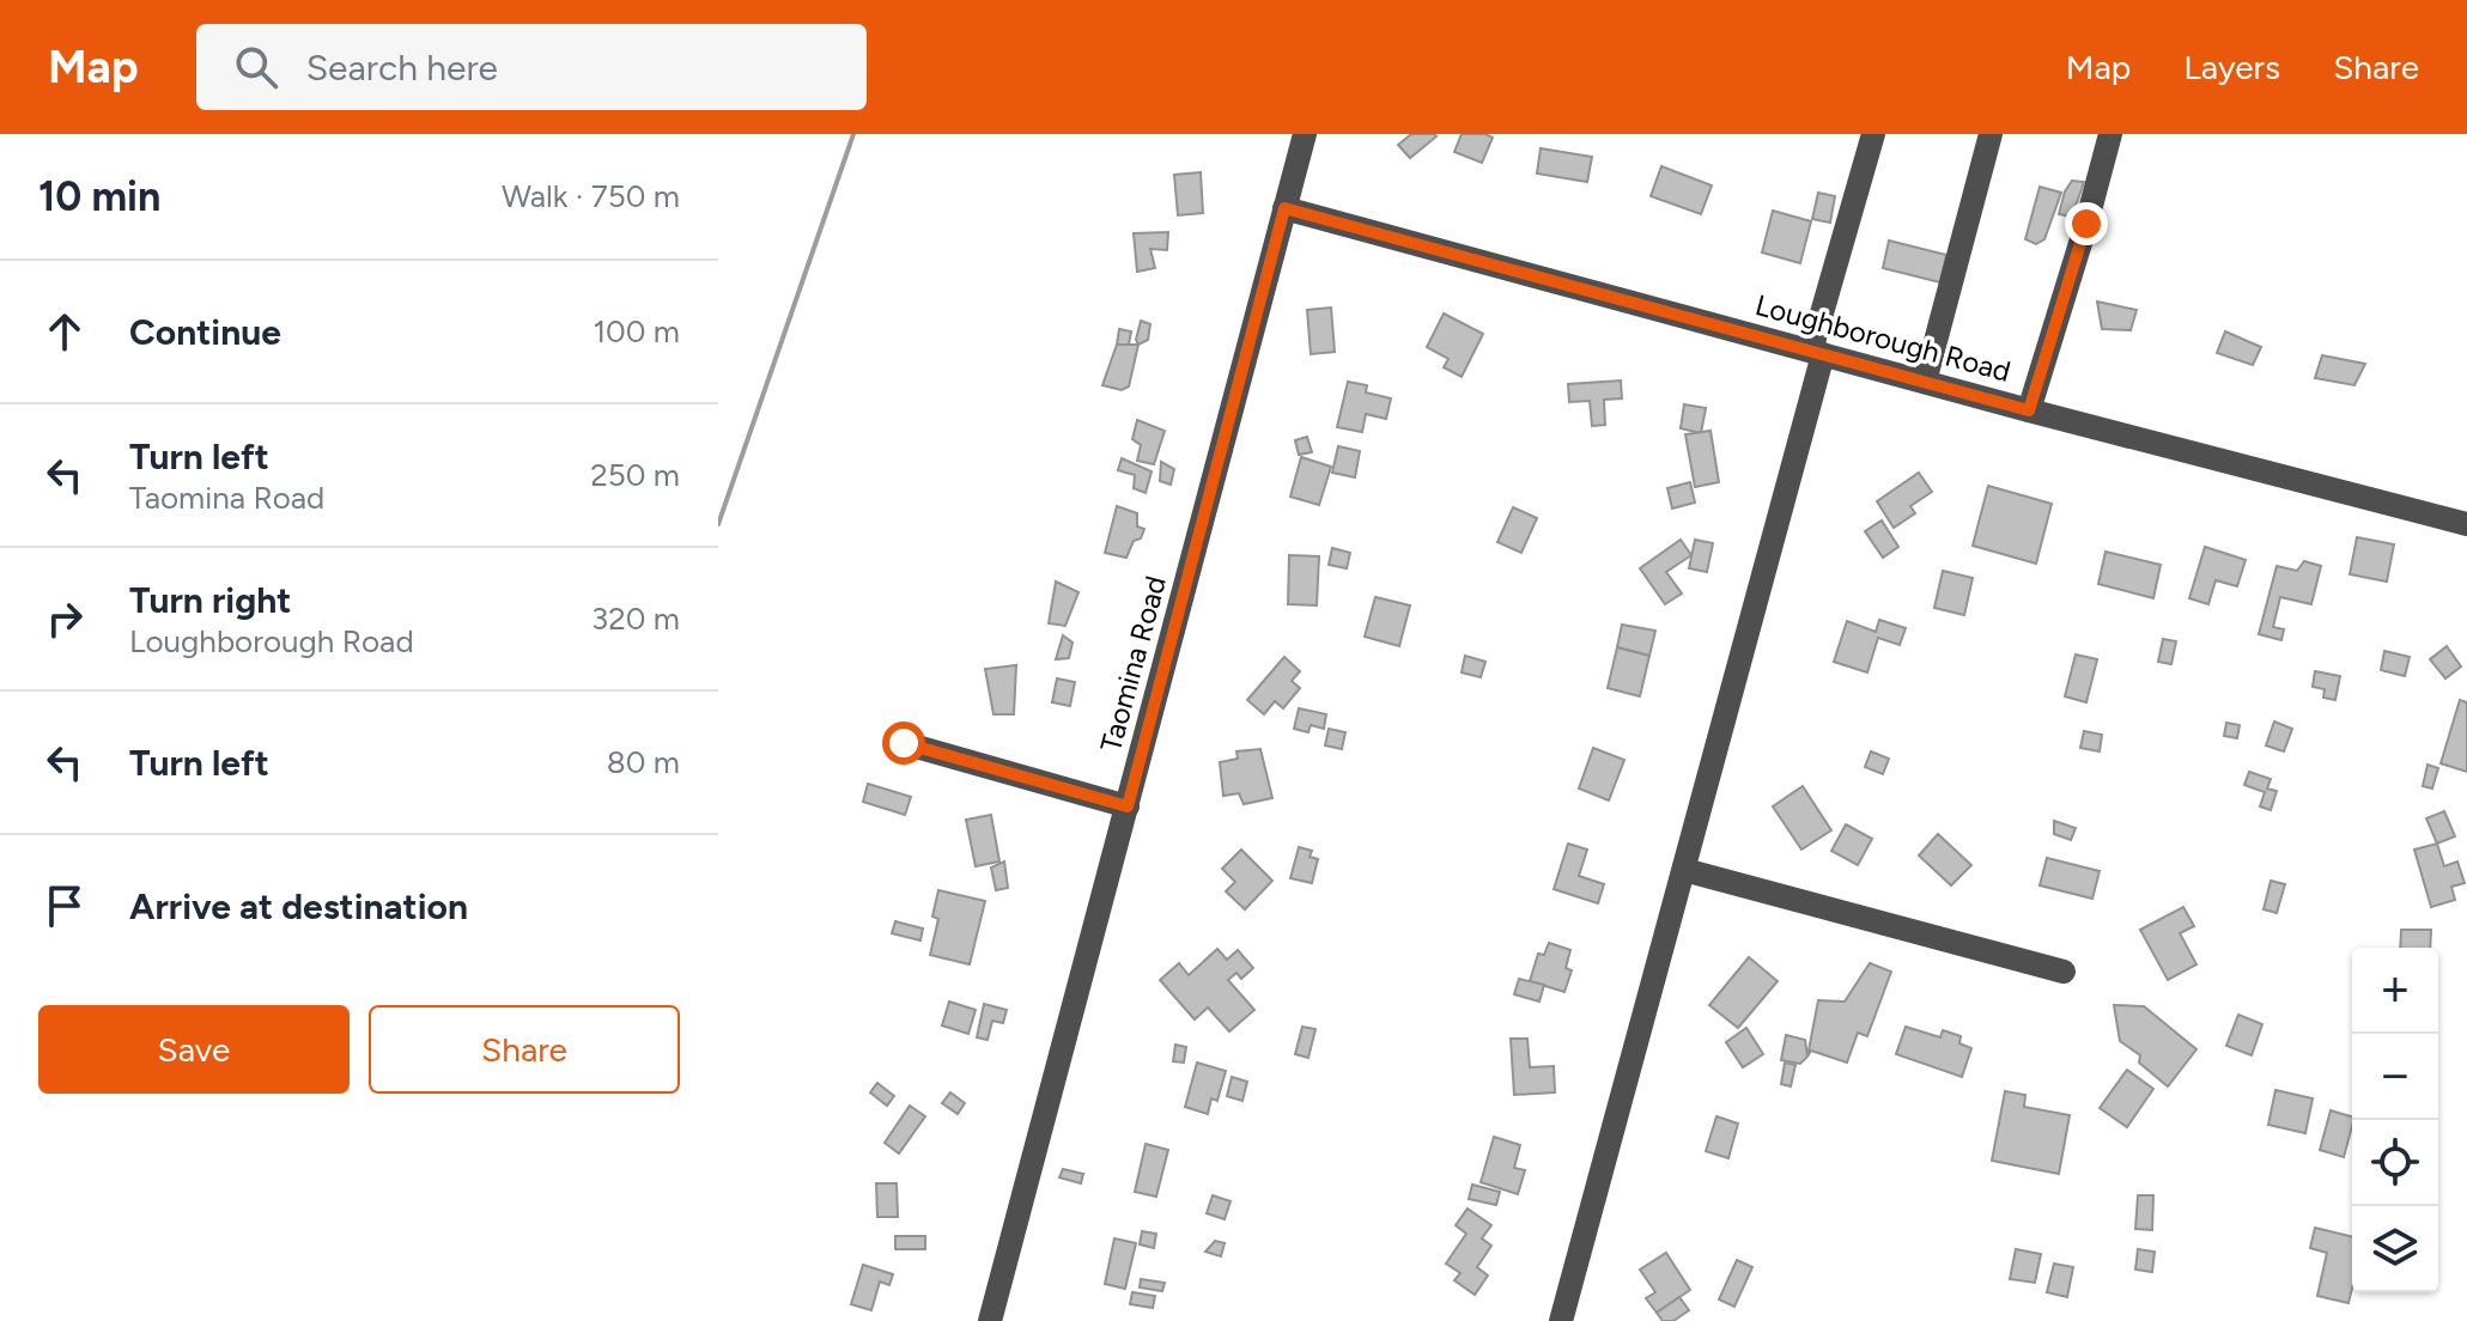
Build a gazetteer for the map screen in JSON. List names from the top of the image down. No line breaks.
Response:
{"streets":{"street":["Loughborough Road","Taomina Road"]},"crossings":[["Loughborough Road","Taomina Road"]],"page":{"header":"Map","search":"Search here","nav":["Map","Layers","Share"],"heading":["10 min","Walk · 750 m"],"list":[["Continue","100 m"],["Turn left","Taomina Road","250 m"],["Turn right","Loughborough Road","320 m"],["Turn left","80 m"],"Arrive at destination"],"map_buttons":["+","−"],"buttons":["Save","Share"]}}
